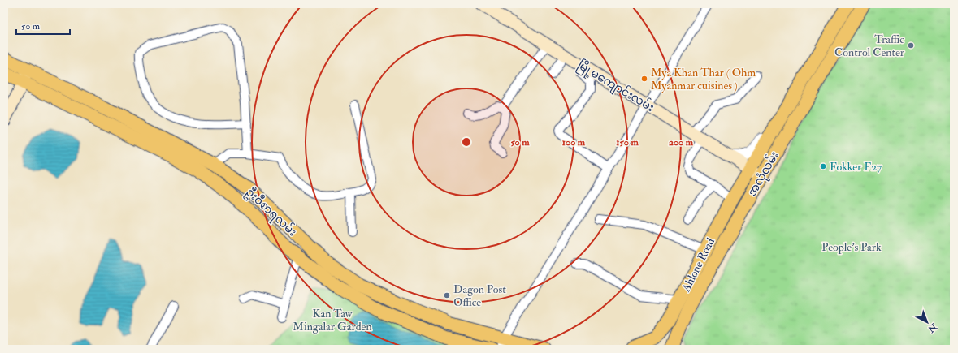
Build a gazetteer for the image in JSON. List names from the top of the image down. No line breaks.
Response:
{"streets":{"main road":["မြို့မကျောင်းလမ်း","အလုံလမ်း","ဦးဝီစာရလမ်း","Ahlone Road"]},"crossings":[["မြို့မကျောင်းလမ်း","အလုံလမ်း"],["မြို့မကျောင်းလမ်း","Ahlone Road"],["အလုံလမ်း","Ahlone Road"]],"parks":["People's Park","Kan Taw Mingalar Garden"],"places":["Traffic Control Center","Mya Khan Thar ( Ohm Myanmar cuisines )","Fokker F27","Dagon Post Office"],"scale_bar":"50 m","north":"bottom right","rings":["50 m","100 m","150 m","200 m"]}
